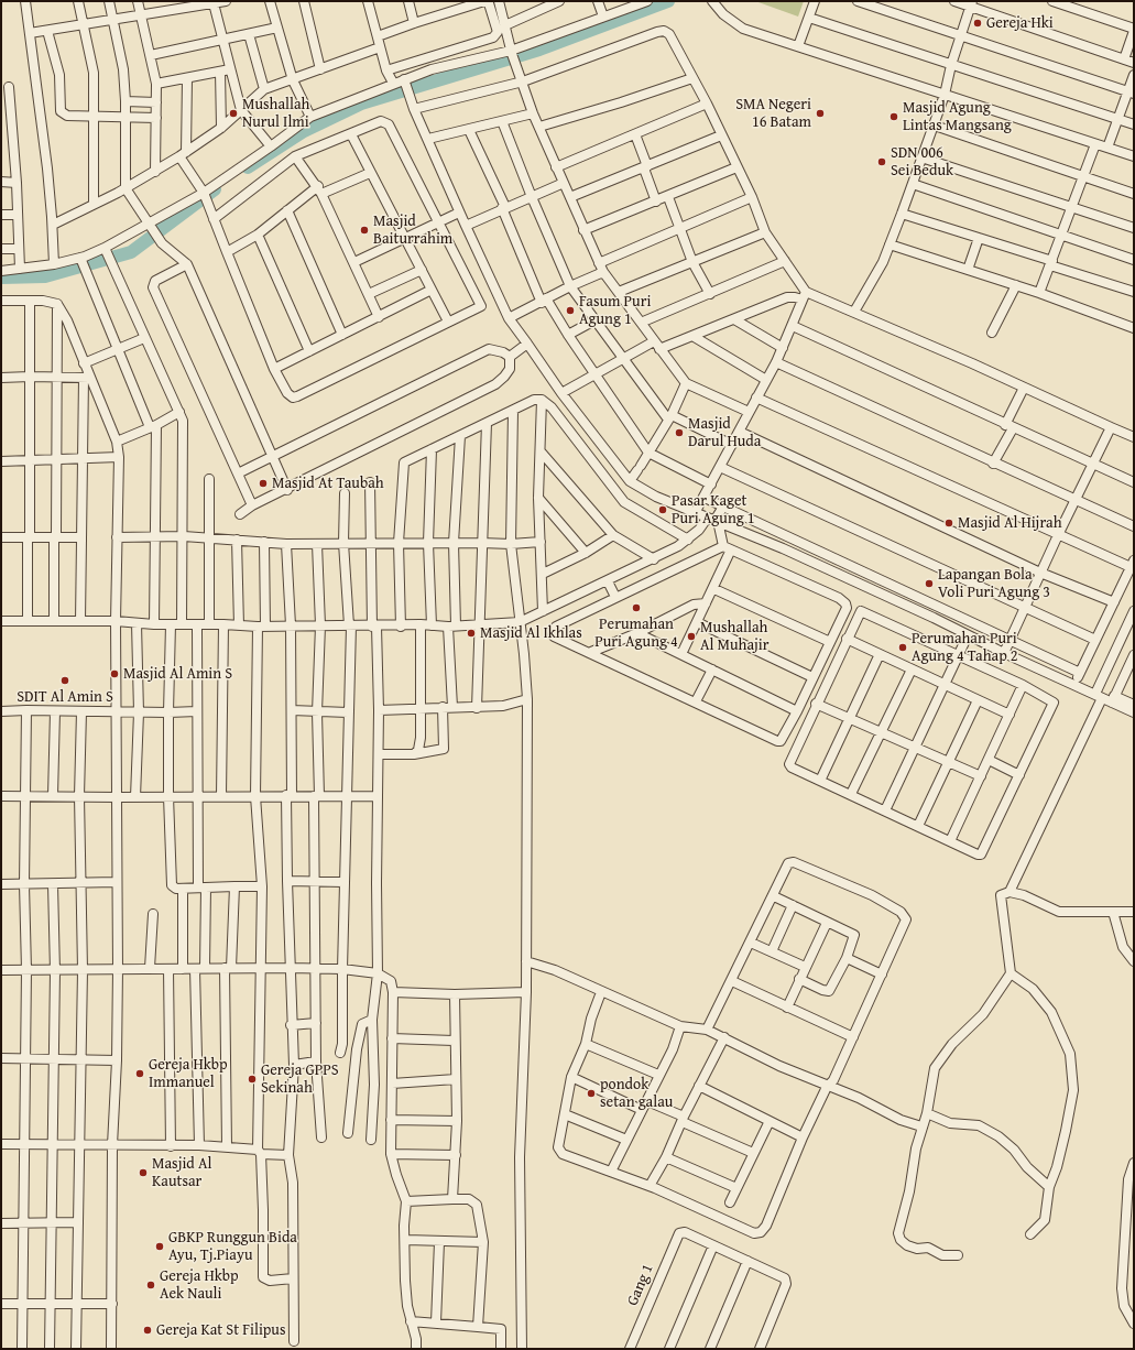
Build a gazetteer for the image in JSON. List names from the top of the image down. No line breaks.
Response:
{"streets":{"street":["Gang 1"]},"places":["Gereja Hki","Mushallah Nurul Ilmi","SMA Negeri 16 Batam","Masjid Agung Lintas Mangsang","SDN 006 Sei Beduk","Masjid Baiturrahim","Fasum Puri Agung 1","Masjid Darul Huda","Masjid At Taubah","Pasar Kaget Puri Agung 1","Masjid Al Hijrah","Lapangan Bola Voli Puri Agung 3","Perumahan Puri Agung 4","Masjid Al Ikhlas","Mushallah Al Muhajir","Perumahan Puri Agung 4 Tahap 2","Masjid Al Amin S","SDIT Al Amin S","Gereja Hkbp Immanuel","Gereja GPPS Sekinah","pondok setan galau","Masjid Al Kautsar","GBKP Runggun Bida Ayu, Tj.Piayu","Gereja Hkbp Aek Nauli","Gereja Kat St Filipus"]}
